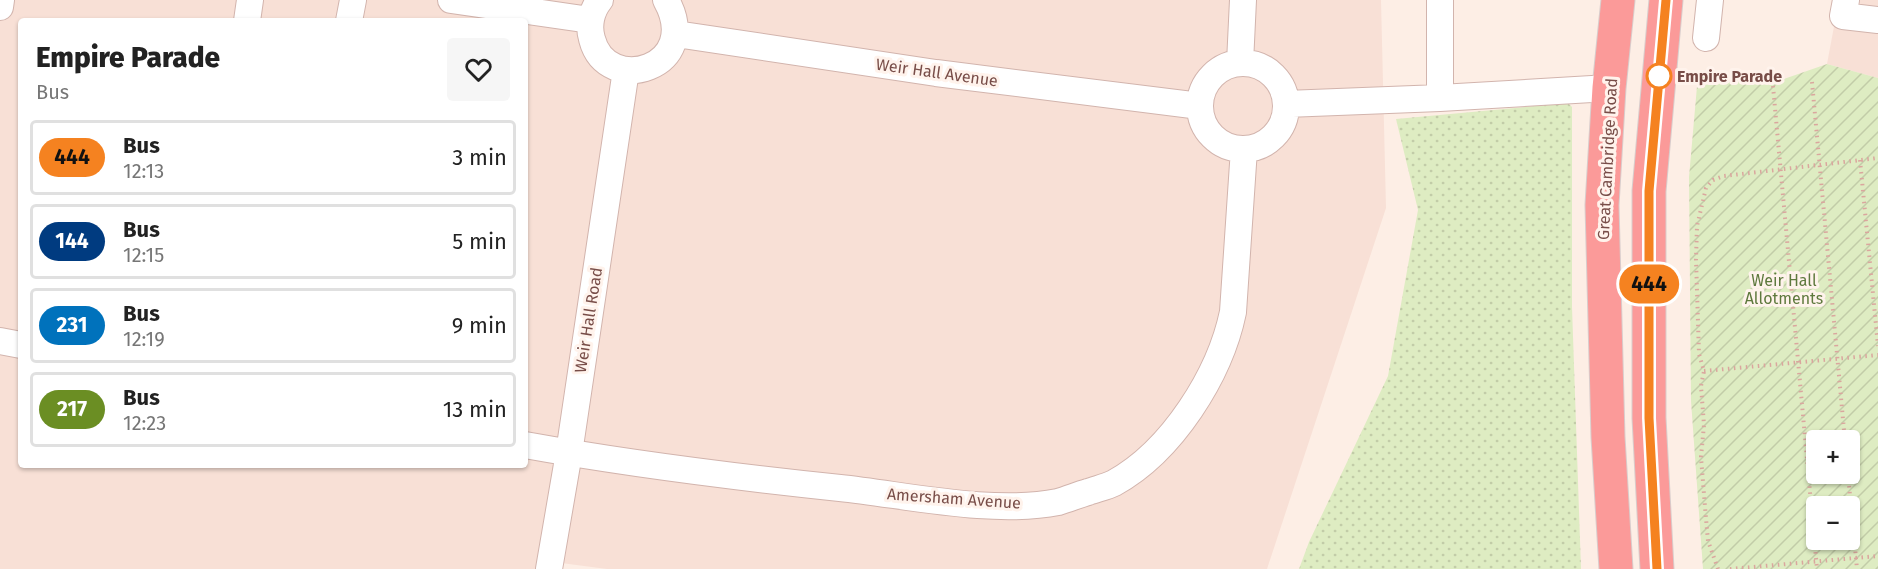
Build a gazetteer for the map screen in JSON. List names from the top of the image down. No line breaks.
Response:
{"streets":{"highway":["Great Cambridge Road"],"street":["Weir Hall Avenue","Weir Hall Road","Amersham Avenue"]},"crossings":[["Weir Hall Avenue","Amersham Avenue"],["Weir Hall Road","Amersham Avenue"]],"parks":["Weir Hall Allotments"],"places":["Empire Parade"],"lines":["bus line 444"],"page":{"on_map":"444","heading":["Empire Parade","Bus"],"list":[{"mark":"444","name":"Bus","note":"12:13","value":"3 min"},{"mark":"144","name":"Bus","note":"12:15","value":"5 min"},{"mark":"231","name":"Bus","note":"12:19","value":"9 min"},{"mark":"217","name":"Bus","note":"12:23","value":"13 min"}],"map_buttons":["+","−"]}}
